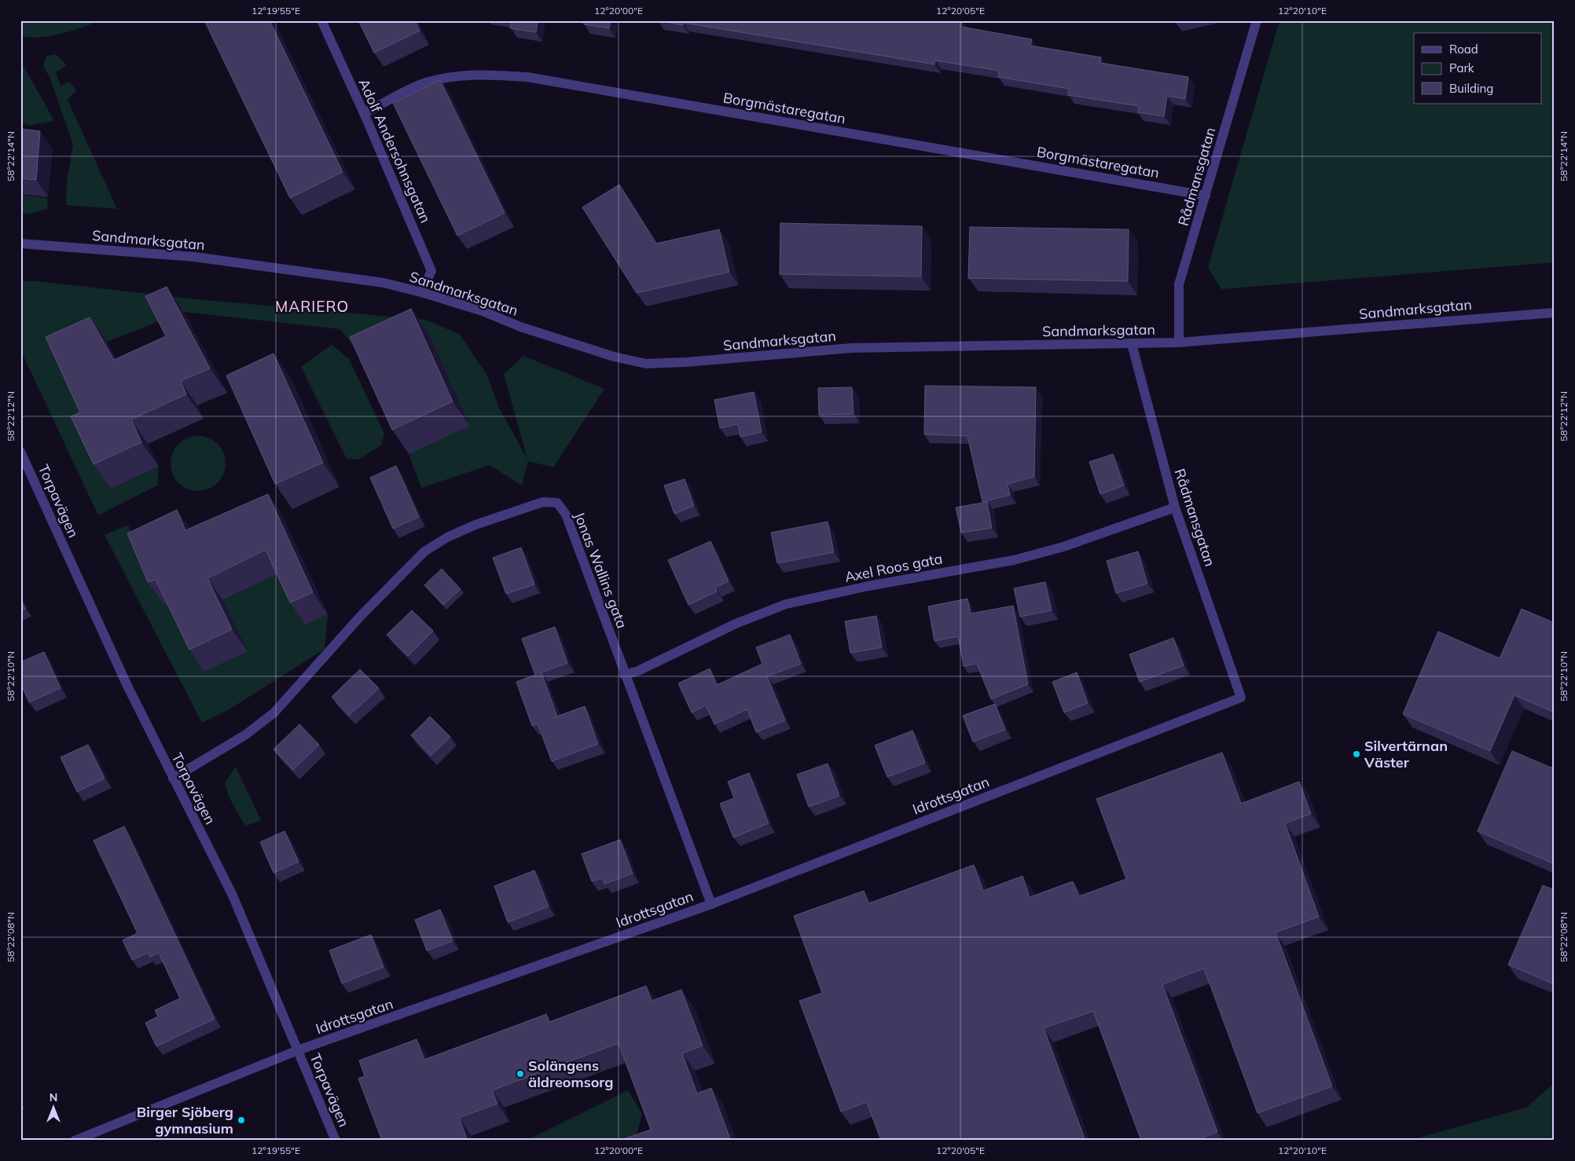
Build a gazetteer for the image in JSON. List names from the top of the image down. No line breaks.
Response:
{"streets":{"street":["Borgmästaregatan","Adolf Andersohnsgatan","Rådmansgatan","Sandmarksgatan","Torpavägen","Axel Roos gata","Jonas Wallins gata","Idrottsgatan"]},"crossings":[["Borgmästaregatan","Adolf Andersohnsgatan"],["Borgmästaregatan","Rådmansgatan"],["Adolf Andersohnsgatan","Sandmarksgatan"],["Rådmansgatan","Sandmarksgatan"],["Rådmansgatan","Axel Roos gata"],["Rådmansgatan","Idrottsgatan"],["Torpavägen","Jonas Wallins gata"],["Torpavägen","Idrottsgatan"],["Axel Roos gata","Jonas Wallins gata"],["Jonas Wallins gata","Idrottsgatan"]],"districts":["MARIERO"],"places":["Silvertärnan Väster","Solängens äldreomsorg","Birger Sjöberg gymnasium"],"legend":["Road","Park","Building"],"north":"top","coordinates":["12°19'55\"E","12°20'00\"E","12°20'05\"E","12°20'10\"E","58°22'14\"N","58°22'12\"N","58°22'10\"N","58°22'08\"N"]}
